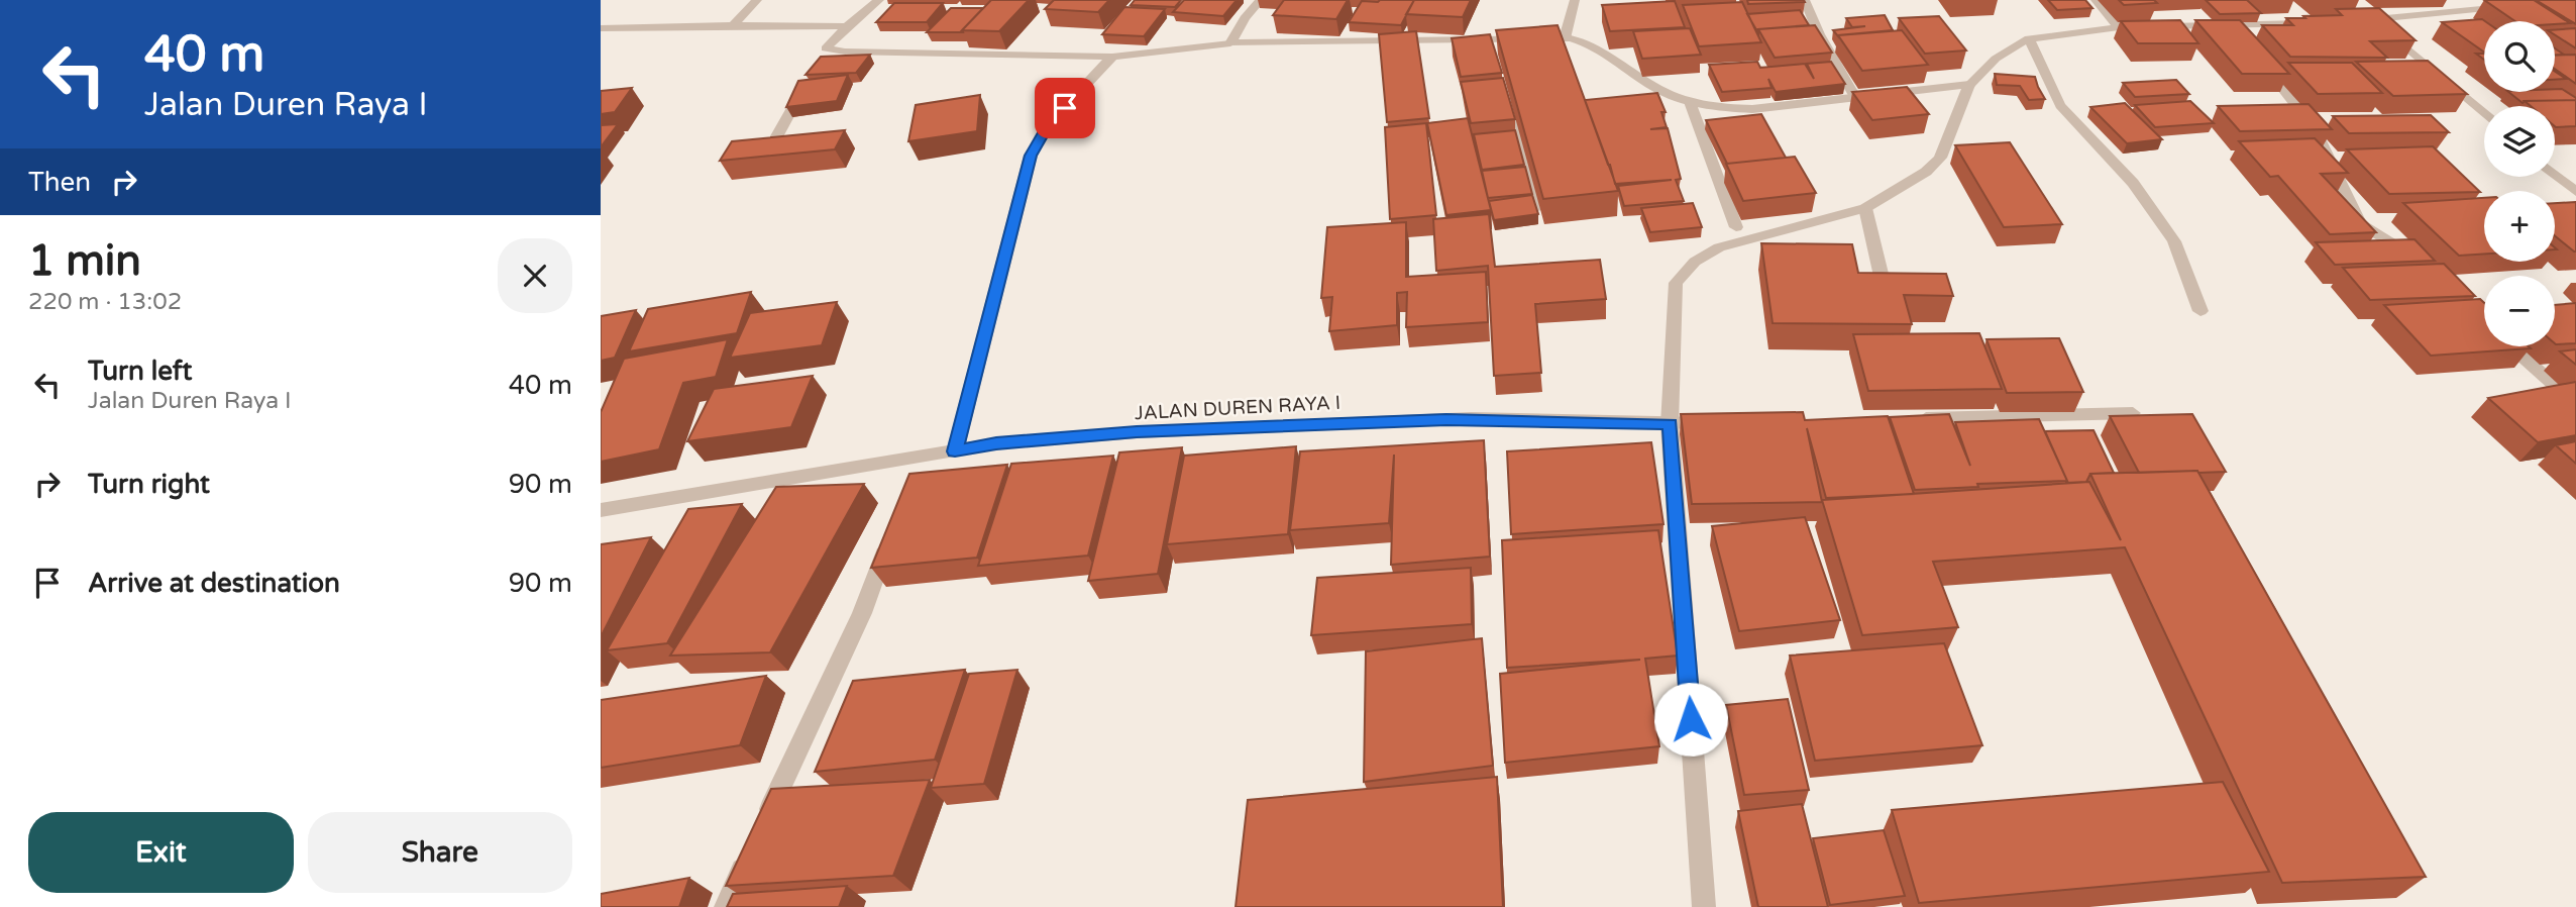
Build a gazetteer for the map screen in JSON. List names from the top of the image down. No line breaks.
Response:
{"streets":{"street":["JALAN DUREN RAYA I"]},"page":{"turn":["40 m","Jalan Duren Raya I"],"map_buttons":["+","−"],"then":"Then","heading":["1 min","220 m · 13:02"],"list":[{"name":"Turn left","note":"Jalan Duren Raya I","value":"40 m"},{"name":"Turn right","value":"90 m"},{"name":"Arrive at destination","value":"90 m"}],"buttons":["Exit","Share"]}}
